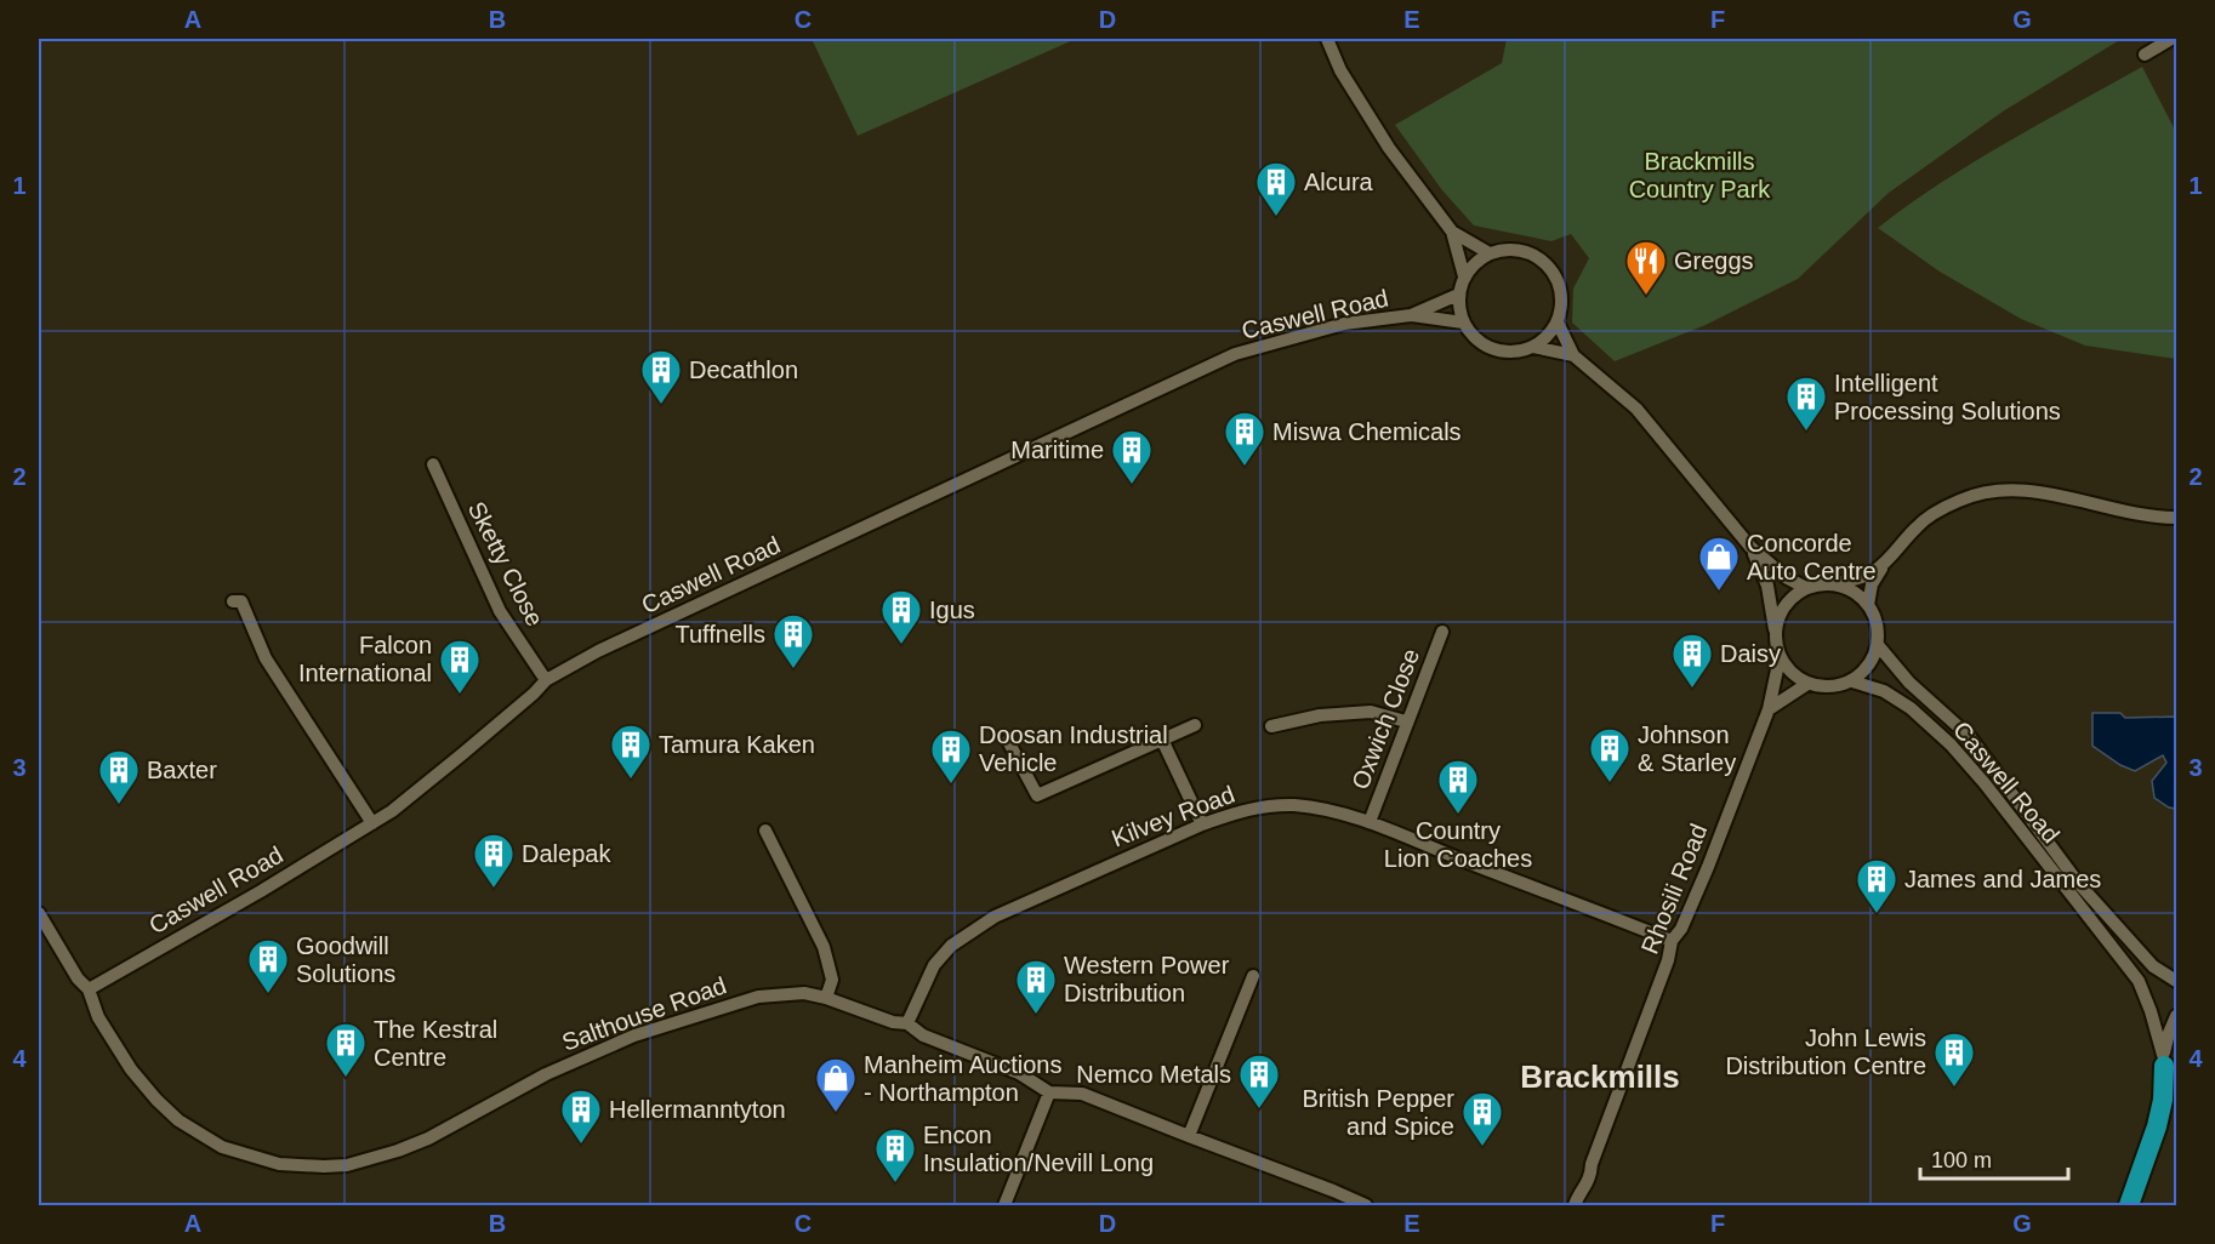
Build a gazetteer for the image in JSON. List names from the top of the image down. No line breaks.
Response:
{"streets":{"street":["Caswell Road","Sketty Close","Oxwich Close","Kilvey Road","Rhosili Road","Salthouse Road"]},"crossings":[["Caswell Road","Sketty Close"],["Caswell Road","Rhosili Road"],["Caswell Road","Salthouse Road"],["Oxwich Close","Kilvey Road"],["Kilvey Road","Rhosili Road"],["Kilvey Road","Salthouse Road"]],"districts":["Brackmills"],"parks":["Brackmills Country Park"],"places":{"building":["Alcura","Decathlon","Intelligent Processing Solutions","Miswa Chemicals","Maritime","Igus","Tuffnells","Daisy","Falcon International","Tamura Kaken","Johnson & Starley","Doosan Industrial Vehicle","Baxter","Country Lion Coaches","Dalepak","James and James","Goodwill Solutions","Western Power Distribution","The Kestral Centre","John Lewis Distribution Centre","Nemco Metals","Hellermanntyton","British Pepper and Spice","Encon Insulation/Nevill Long"],"restaurant":["Greggs"],"shop":["Concorde Auto Centre","Manheim Auctions - Northampton"]},"scale_bar":"100 m","grid":{"columns":["A","B","C","D","E","F","G"],"rows":["1","2","3","4"]}}
